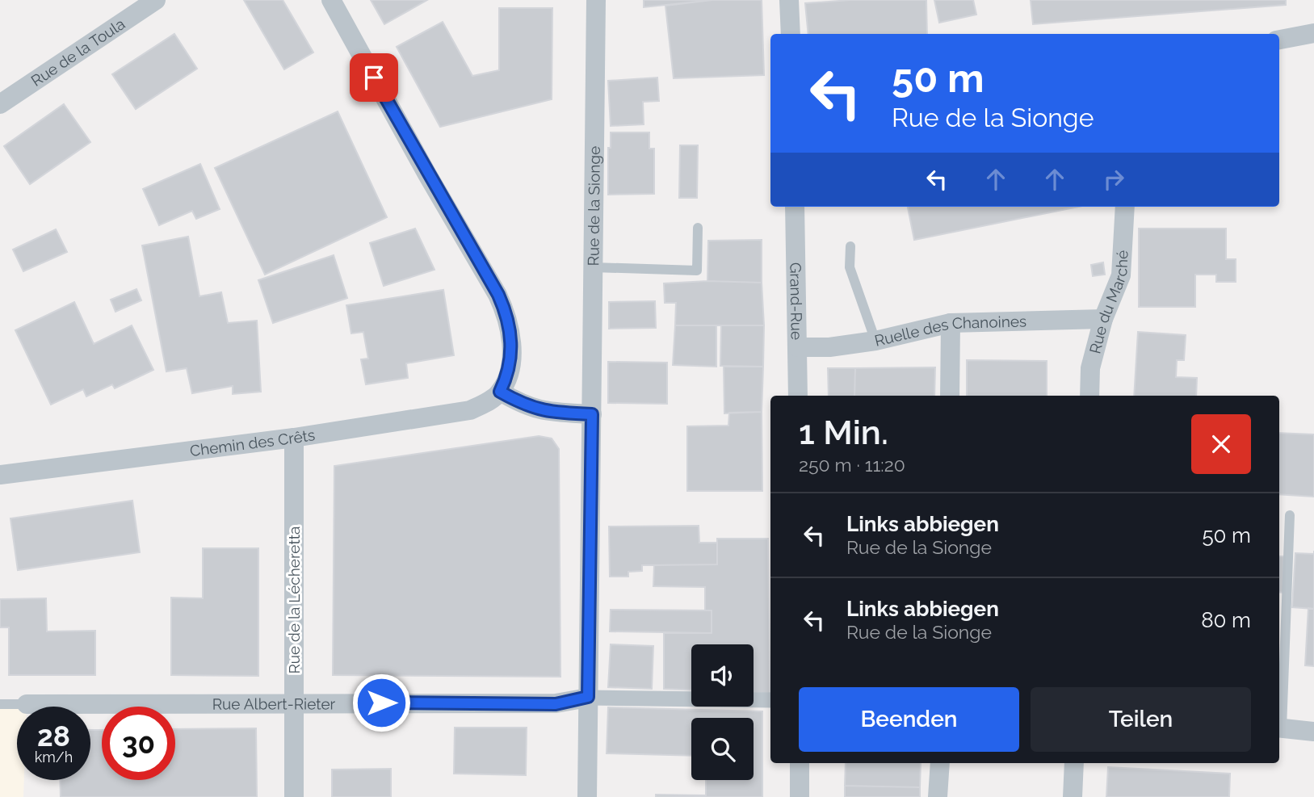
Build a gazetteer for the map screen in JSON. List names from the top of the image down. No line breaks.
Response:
{"streets":{"street":["Rue de la Toula","Rue de la Sionge","Grand-Rue","Rue du Marché","Ruelle des Chanoines","Chemin des Crêts","Rue de la Lécheretta","Rue Albert-Rieter"]},"crossings":[["Rue de la Sionge","Rue Albert-Rieter"],["Grand-Rue","Ruelle des Chanoines"],["Rue du Marché","Ruelle des Chanoines"],["Chemin des Crêts","Rue de la Lécheretta"],["Rue de la Lécheretta","Rue Albert-Rieter"]],"page":{"turn":["50 m","Rue de la Sionge"],"heading":["1 Min.","250 m · 11:20"],"list":[{"name":"Links abbiegen","note":"Rue de la Sionge","value":"50 m"},{"name":"Links abbiegen","note":"Rue de la Sionge","value":"80 m"}],"buttons":["Beenden","Teilen"],"speed":"28 km/h","limit":"30"}}
